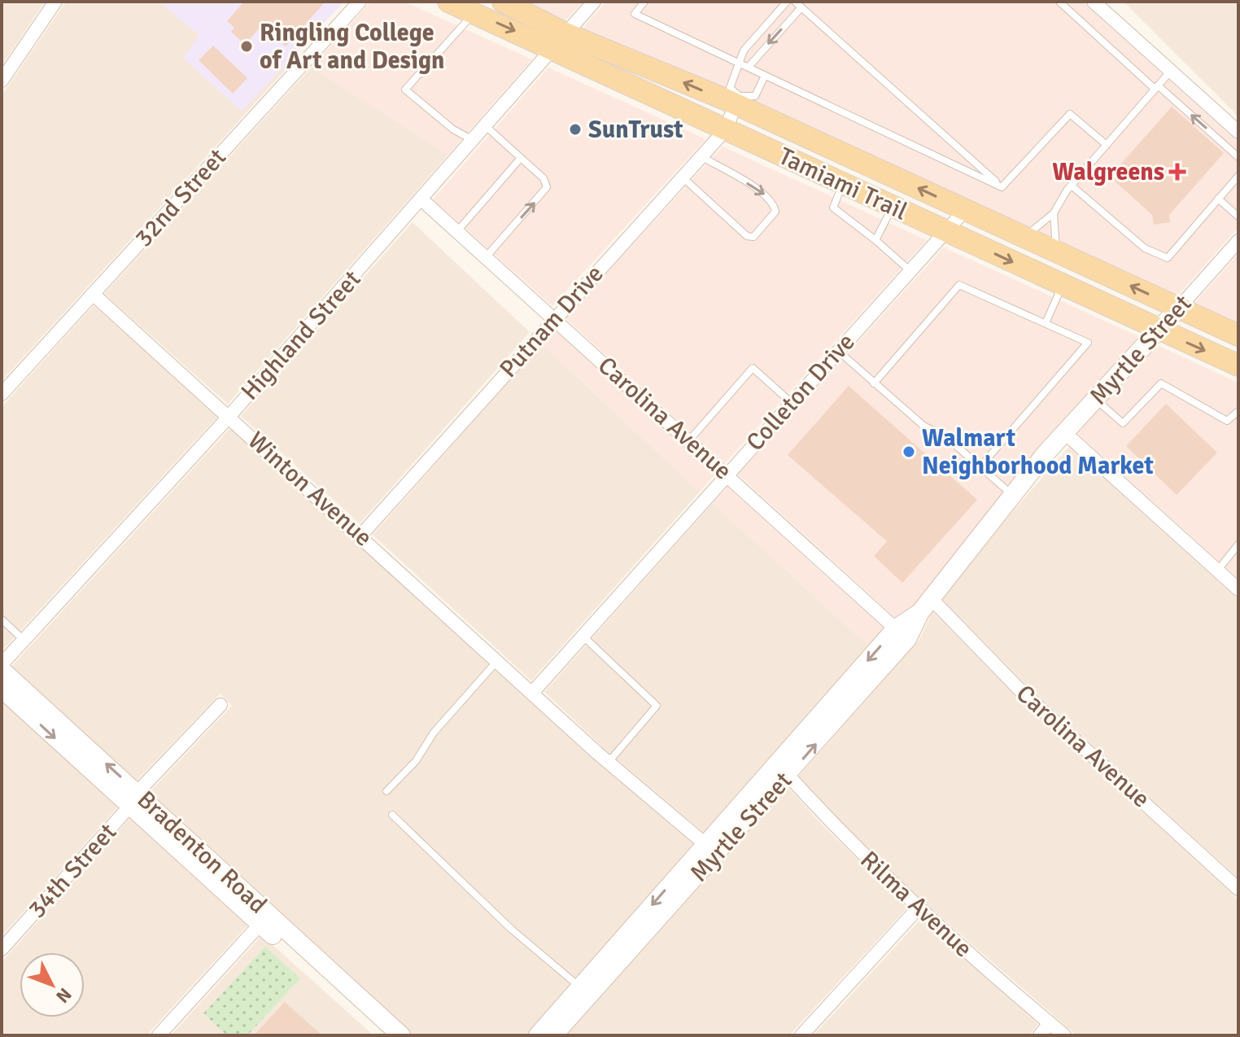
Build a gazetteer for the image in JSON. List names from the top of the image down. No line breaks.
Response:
{"streets":{"main road":["Tamiami Trail"],"street":["32nd Street","Putnam Drive","Highland Street","Myrtle Street","Colleton Drive","Carolina Avenue","Winton Avenue","Bradenton Road","34th Street","Rilma Avenue"]},"crossings":[["Tamiami Trail","Putnam Drive"],["Tamiami Trail","Highland Street"],["Tamiami Trail","Myrtle Street"],["Tamiami Trail","Colleton Drive"],["32nd Street","Winton Avenue"],["Putnam Drive","Carolina Avenue"],["Putnam Drive","Winton Avenue"],["Highland Street","Carolina Avenue"],["Highland Street","Winton Avenue"],["Myrtle Street","Carolina Avenue"],["Myrtle Street","Winton Avenue"],["Myrtle Street","Rilma Avenue"],["Colleton Drive","Carolina Avenue"],["Colleton Drive","Winton Avenue"],["Bradenton Road","34th Street"]],"places":{"other":["Ringling College of Art and Design","SunTrust","Walmart Neighborhood Market"],"health":["Walgreens"]},"north":"bottom right"}
